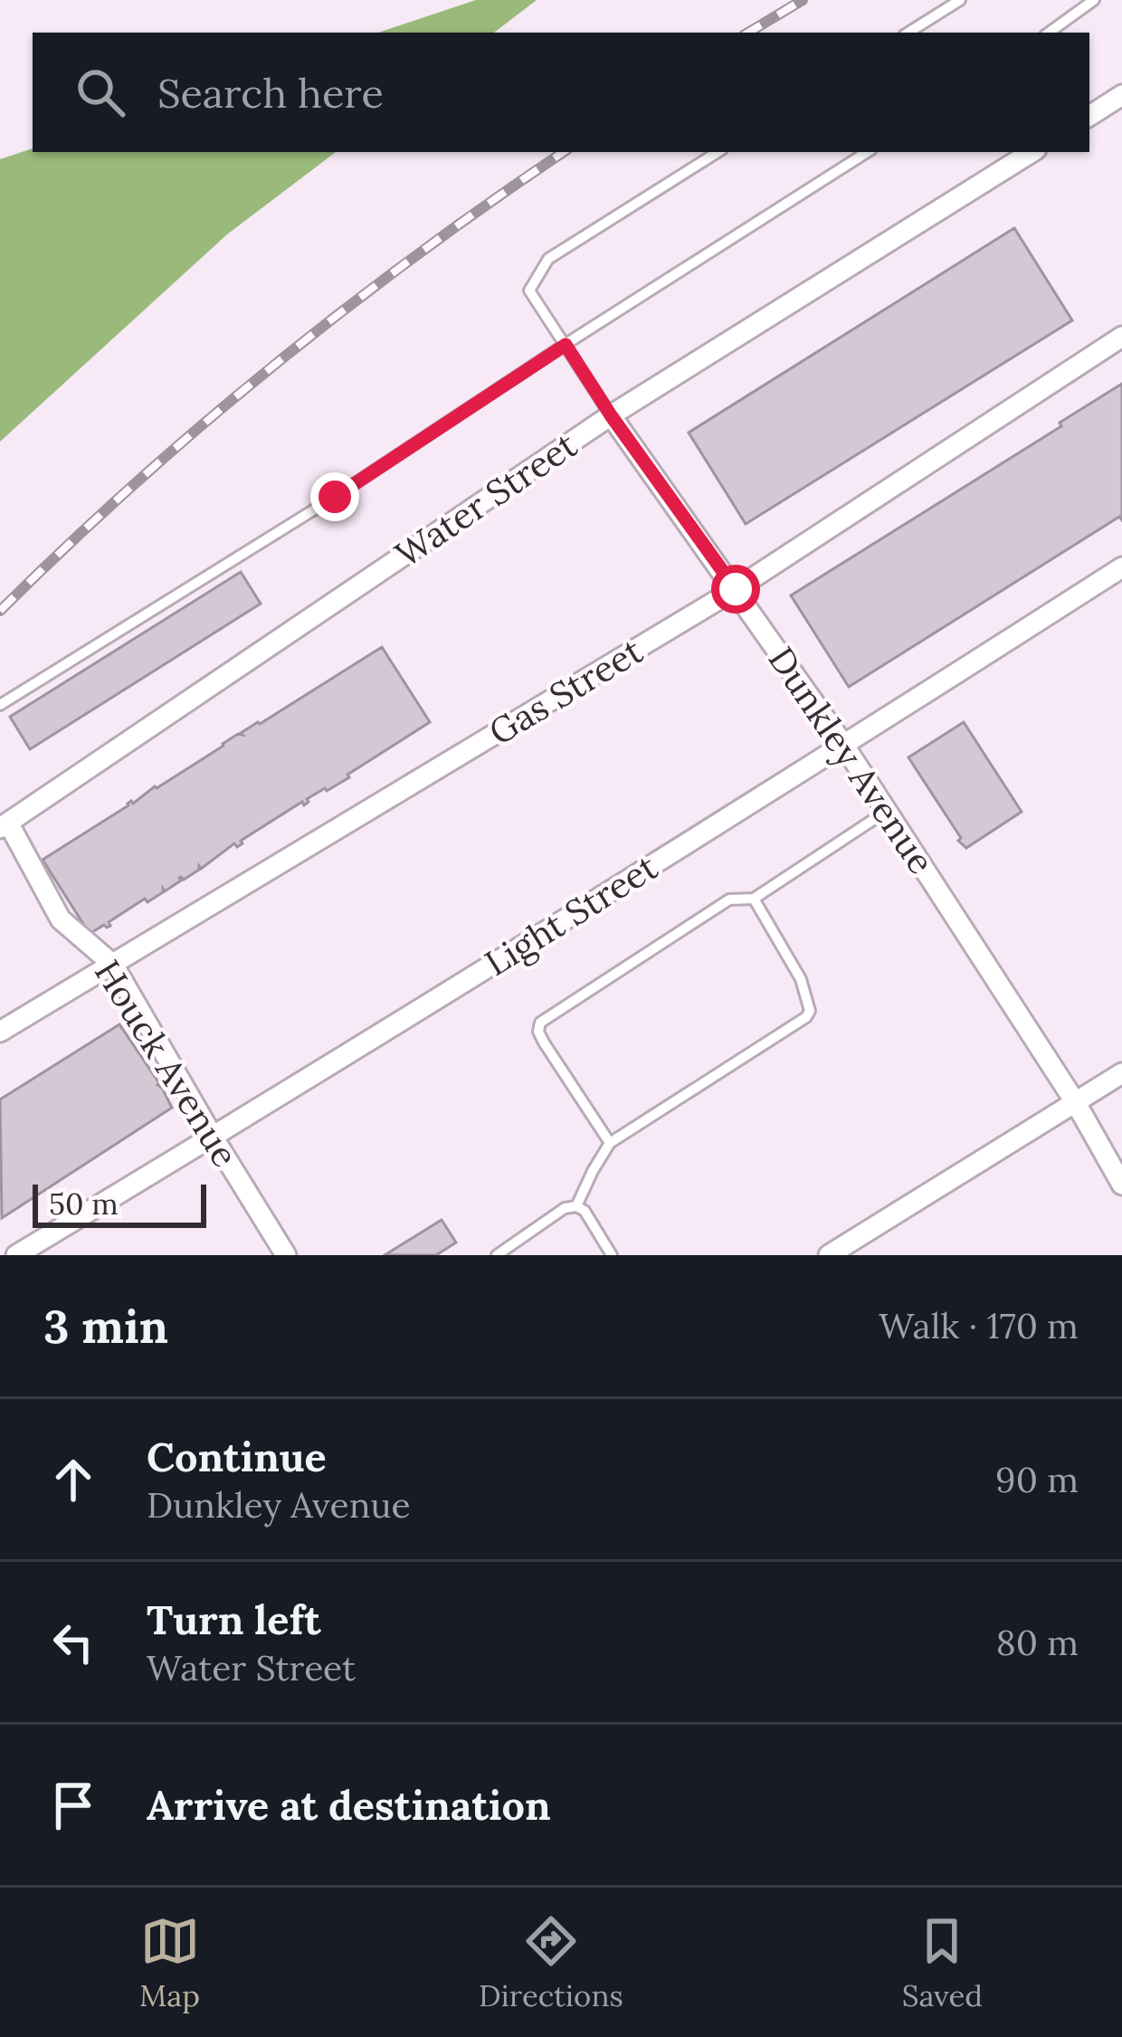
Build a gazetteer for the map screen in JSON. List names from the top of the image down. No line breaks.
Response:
{"streets":{"street":["Water Street","Gas Street","Dunkley Avenue","Light Street","Houck Avenue"]},"crossings":[["Water Street","Dunkley Avenue"],["Water Street","Houck Avenue"],["Gas Street","Dunkley Avenue"],["Gas Street","Houck Avenue"],["Dunkley Avenue","Light Street"],["Light Street","Houck Avenue"]],"scale_bar":"50 m","page":{"search":"Search here","scale":"50 m","heading":["3 min","Walk · 170 m"],"list":[["Continue","Dunkley Avenue","90 m"],["Turn left","Water Street","80 m"],"Arrive at destination"],"nav":["Map","Directions","Saved"]}}
